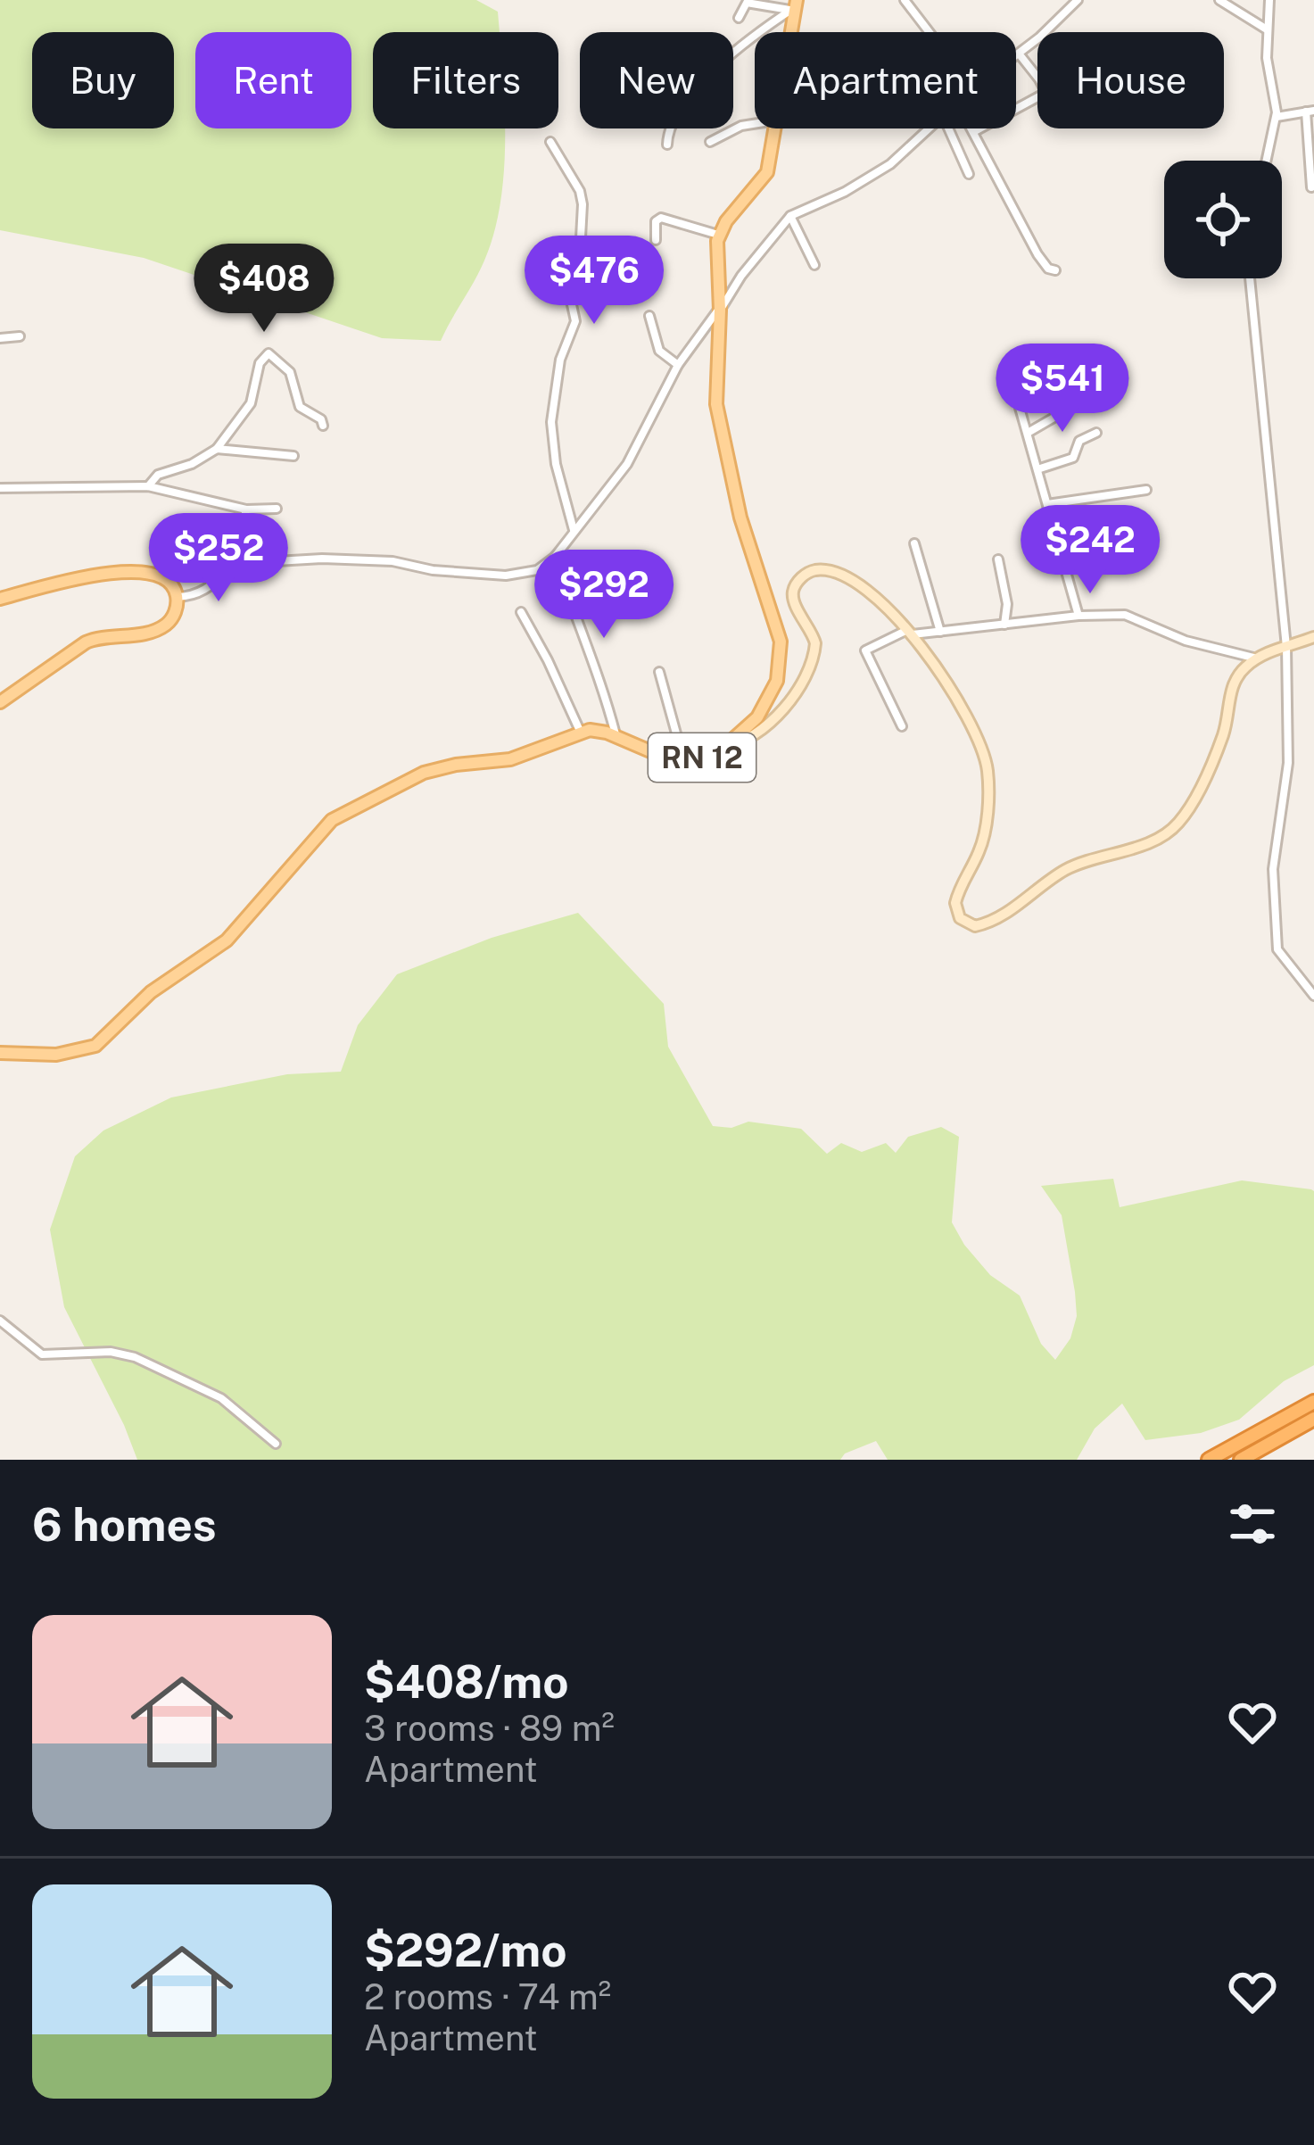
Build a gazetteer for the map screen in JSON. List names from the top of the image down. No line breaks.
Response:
{"streets":{"main road":["RN 12"]},"page":{"chip":["Buy","Rent","Filters","New","Apartment","House"],"price":["$476","$408","$541","$242","$252","$292"],"heading":"6 homes","list":[{"name":"$408/mo","note":"3 rooms · 89 m² · Apartment"},{"name":"$292/mo","note":"2 rooms · 74 m² · Apartment"}]}}
